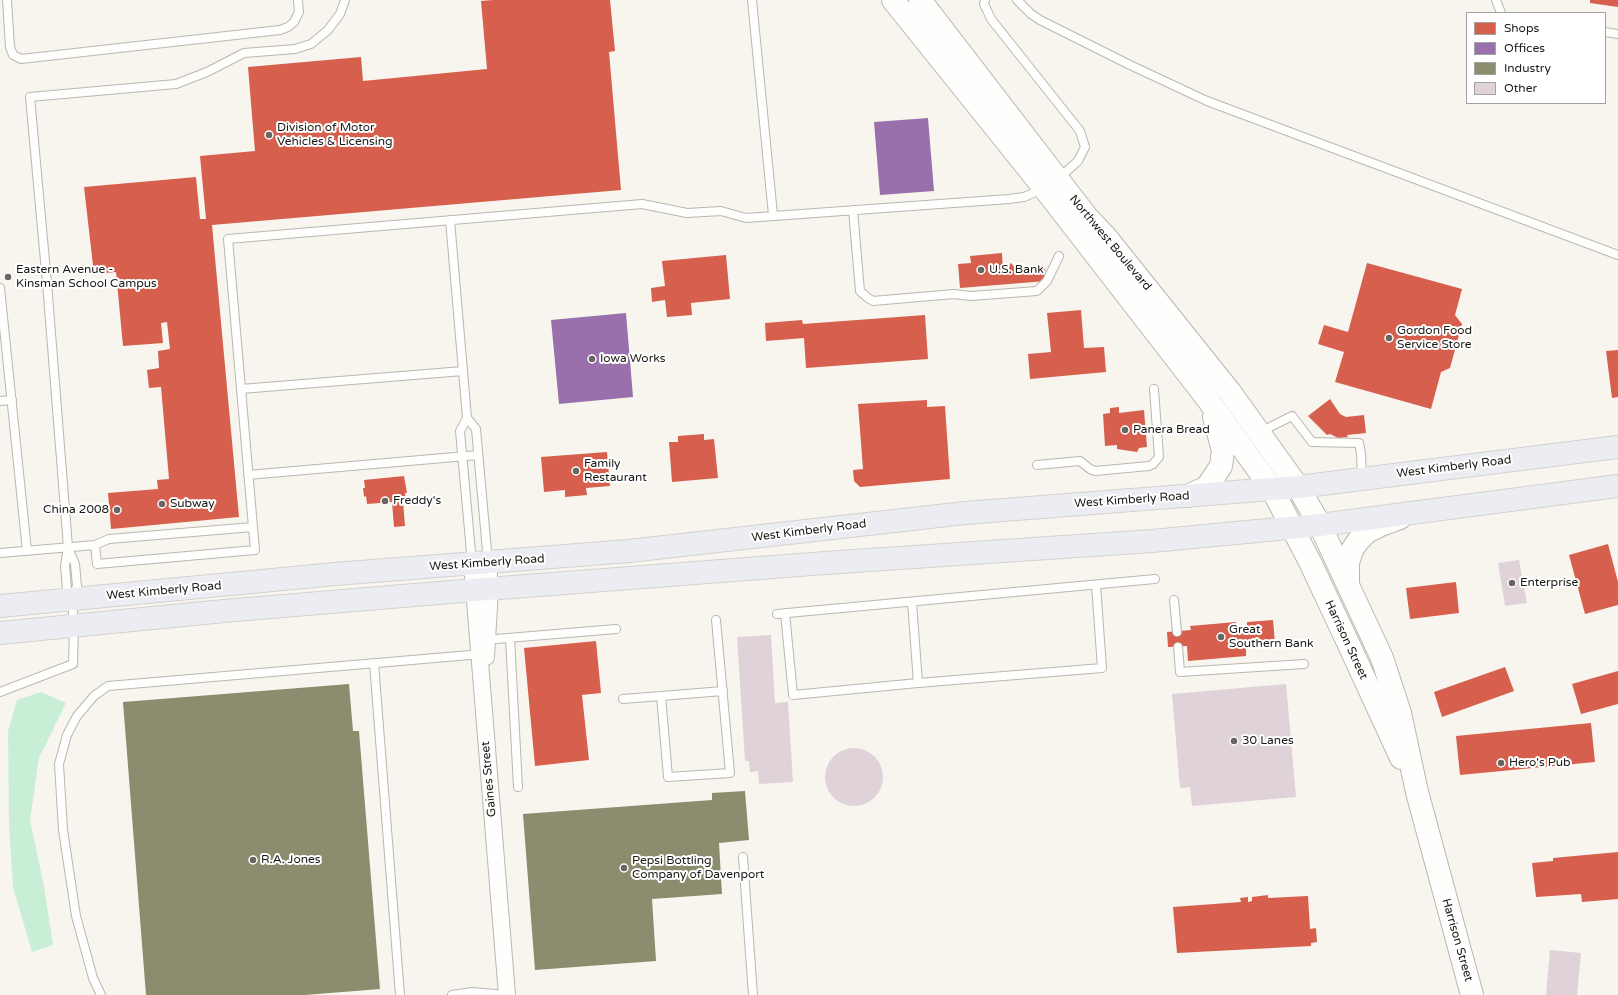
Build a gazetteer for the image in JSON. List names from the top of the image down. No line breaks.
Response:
{"streets":{"main road":["Northwest Boulevard","West Kimberly Road","Harrison Street"],"street":["Gaines Street"]},"crossings":[["Northwest Boulevard","West Kimberly Road"],["Northwest Boulevard","Harrison Street"],["West Kimberly Road","Harrison Street"],["West Kimberly Road","Gaines Street"]],"places":["Division of Motor Vehicles & Licensing","U.S. Bank","Eastern Avenue - Kinsman School Campus","Gordon Food Service Store","Iowa Works","Panera Bread","Family Restaurant","Freddy's","Subway","China 2008","Enterprise","Great Southern Bank","30 Lanes","Hero's Pub","R.A. Jones","Pepsi Bottling Company of Davenport"],"legend":["Shops","Offices","Industry","Other"]}
